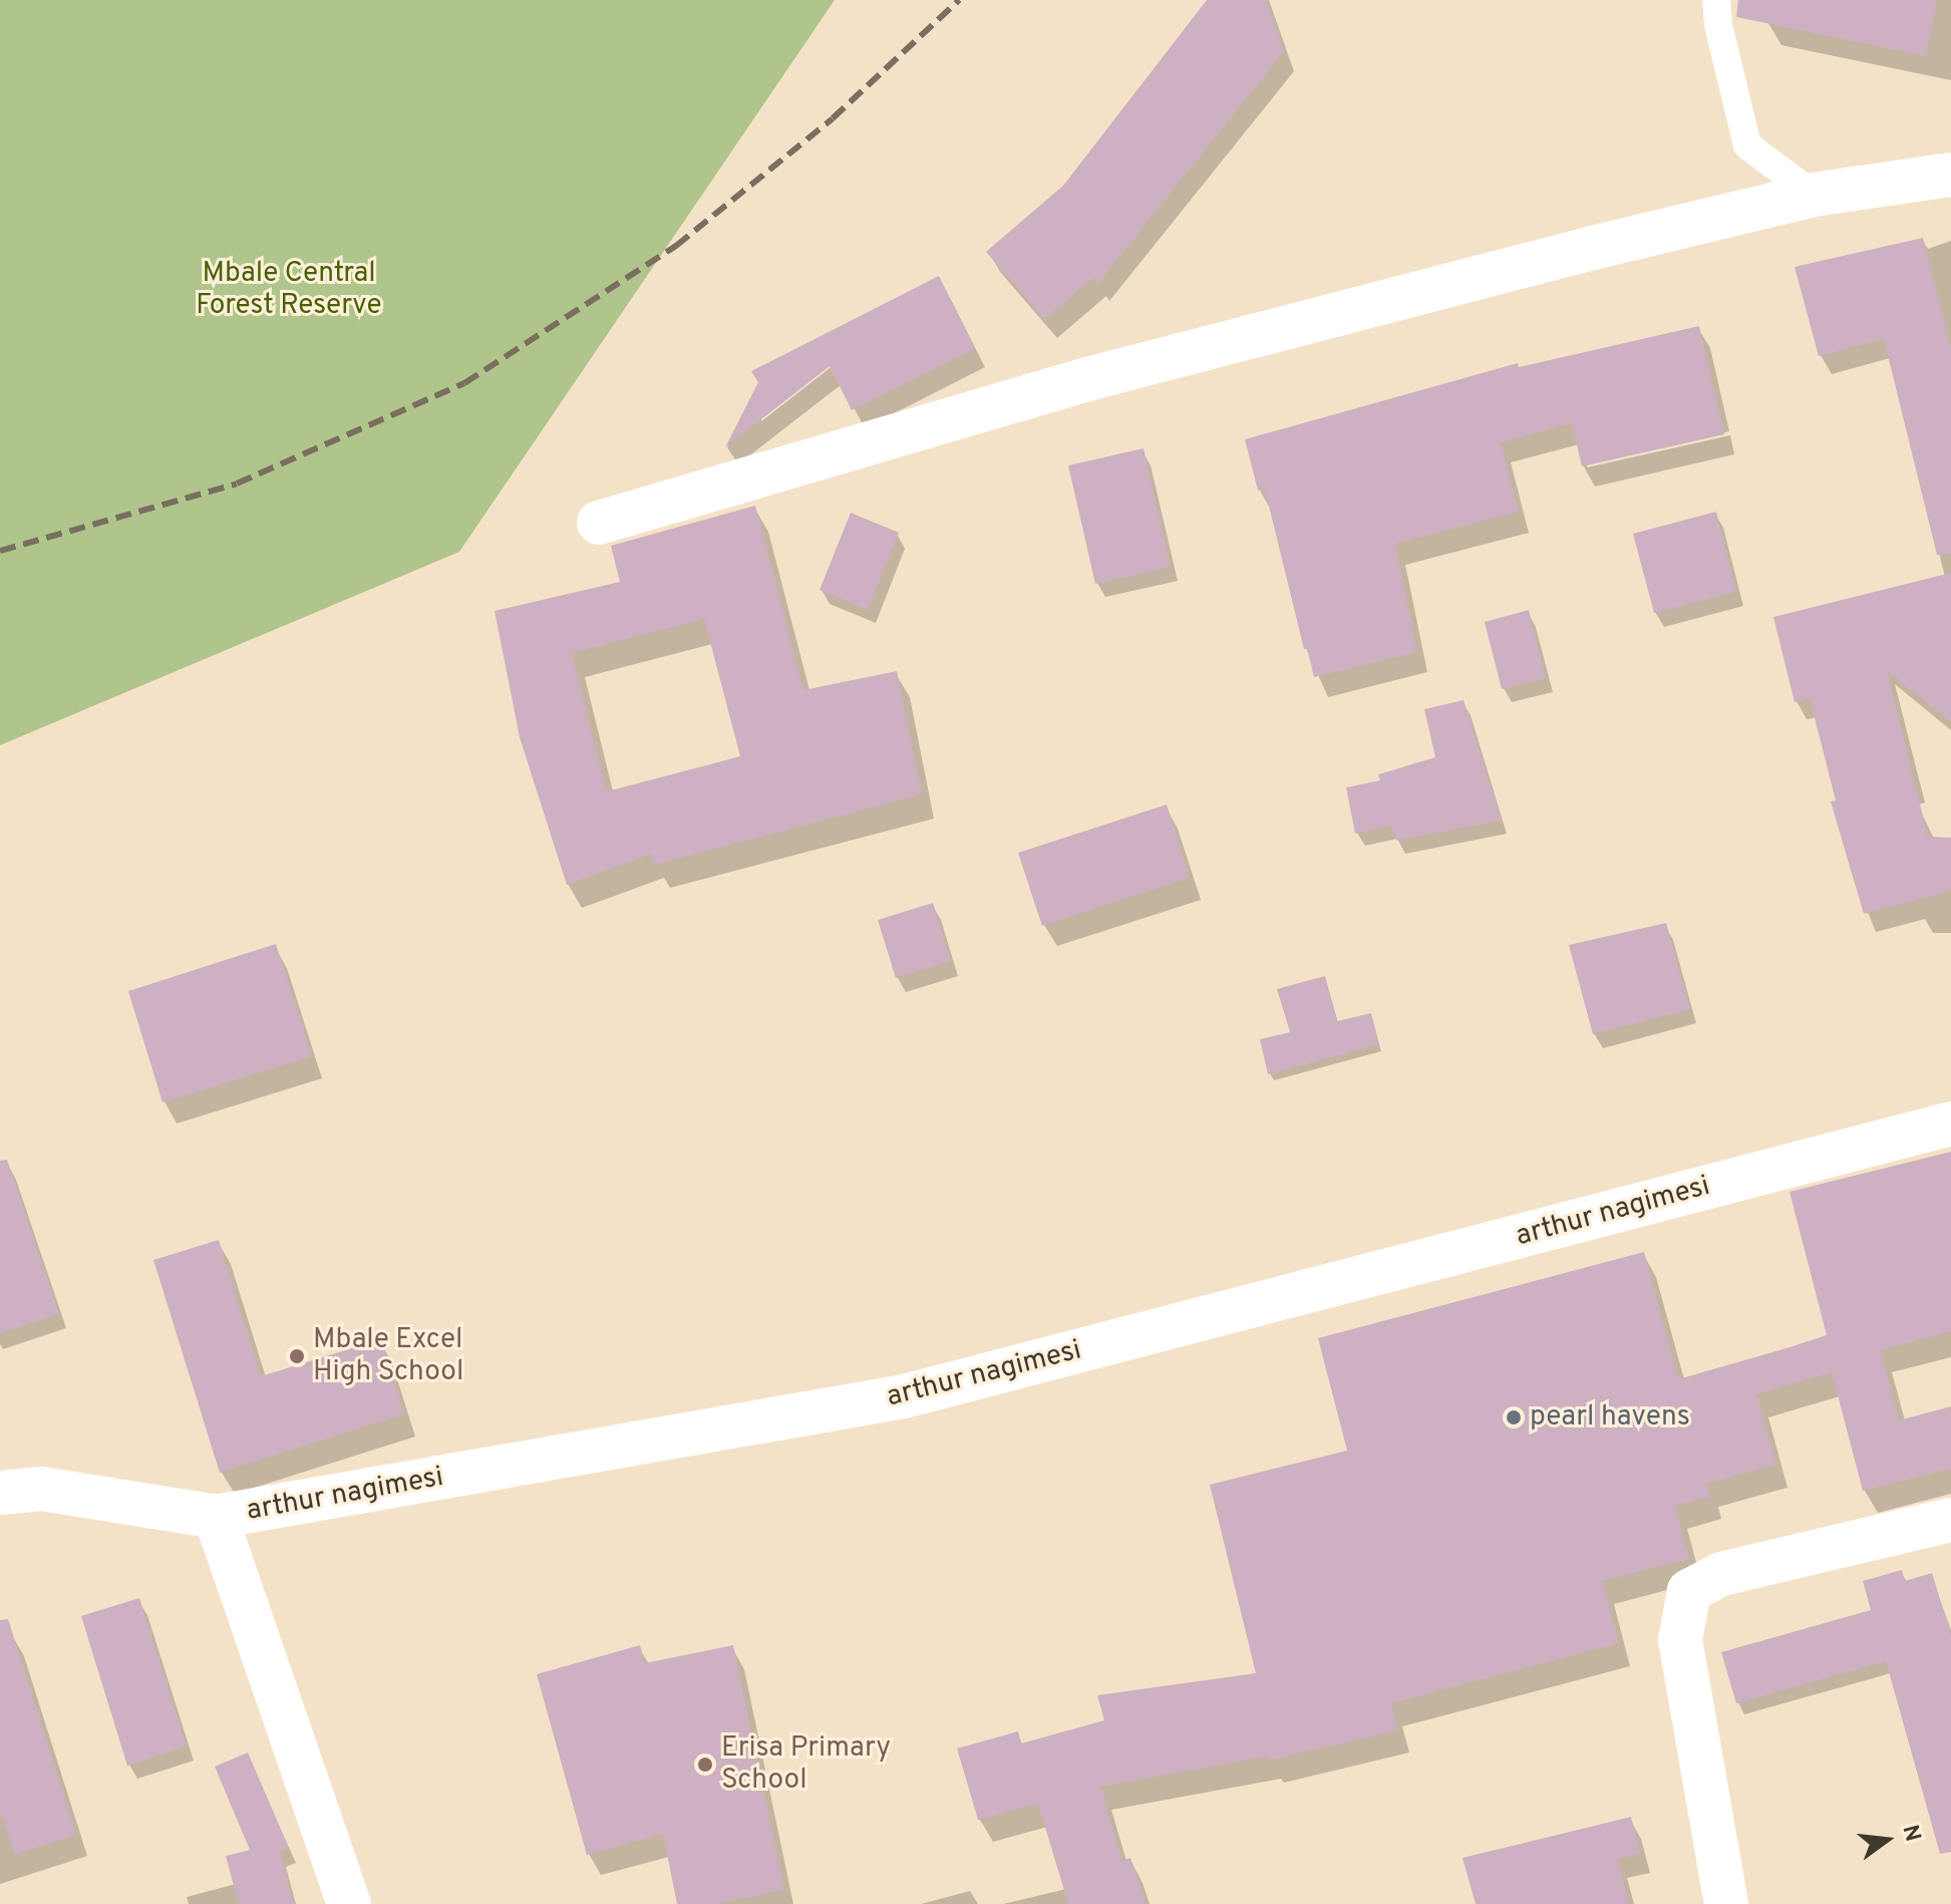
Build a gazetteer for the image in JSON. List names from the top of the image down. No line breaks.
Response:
{"streets":{"street":["arthur nagimesi"]},"parks":["Mbale Central Forest Reserve"],"places":["Mbale Excel High School","pearl havens","Erisa Primary School"],"north":"right"}
